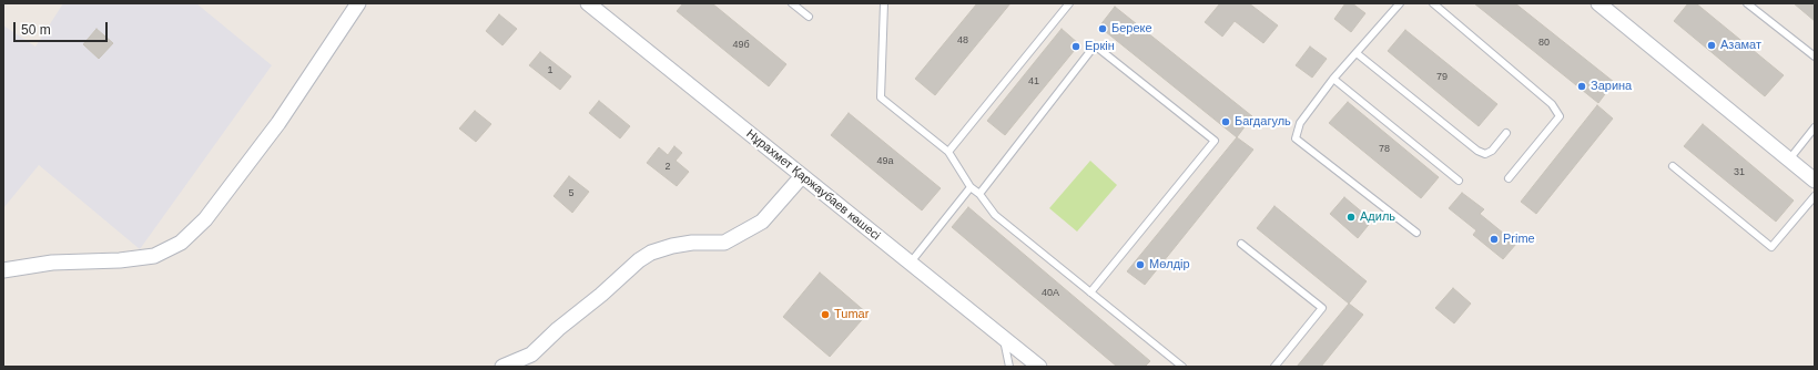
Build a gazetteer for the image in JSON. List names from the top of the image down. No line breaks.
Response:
{"streets":{"street":["Нұрахмет Қаржаубаев көшесі"]},"places":["Береке","Азамат","Еркін","Зарина","Багдагуль","Адиль","Prime","Мөлдір","Tumar"],"house_numbers":["48","80","49б","1","79","41","78","49а","2","31","5","40А"],"scale_bar":"50 m"}
